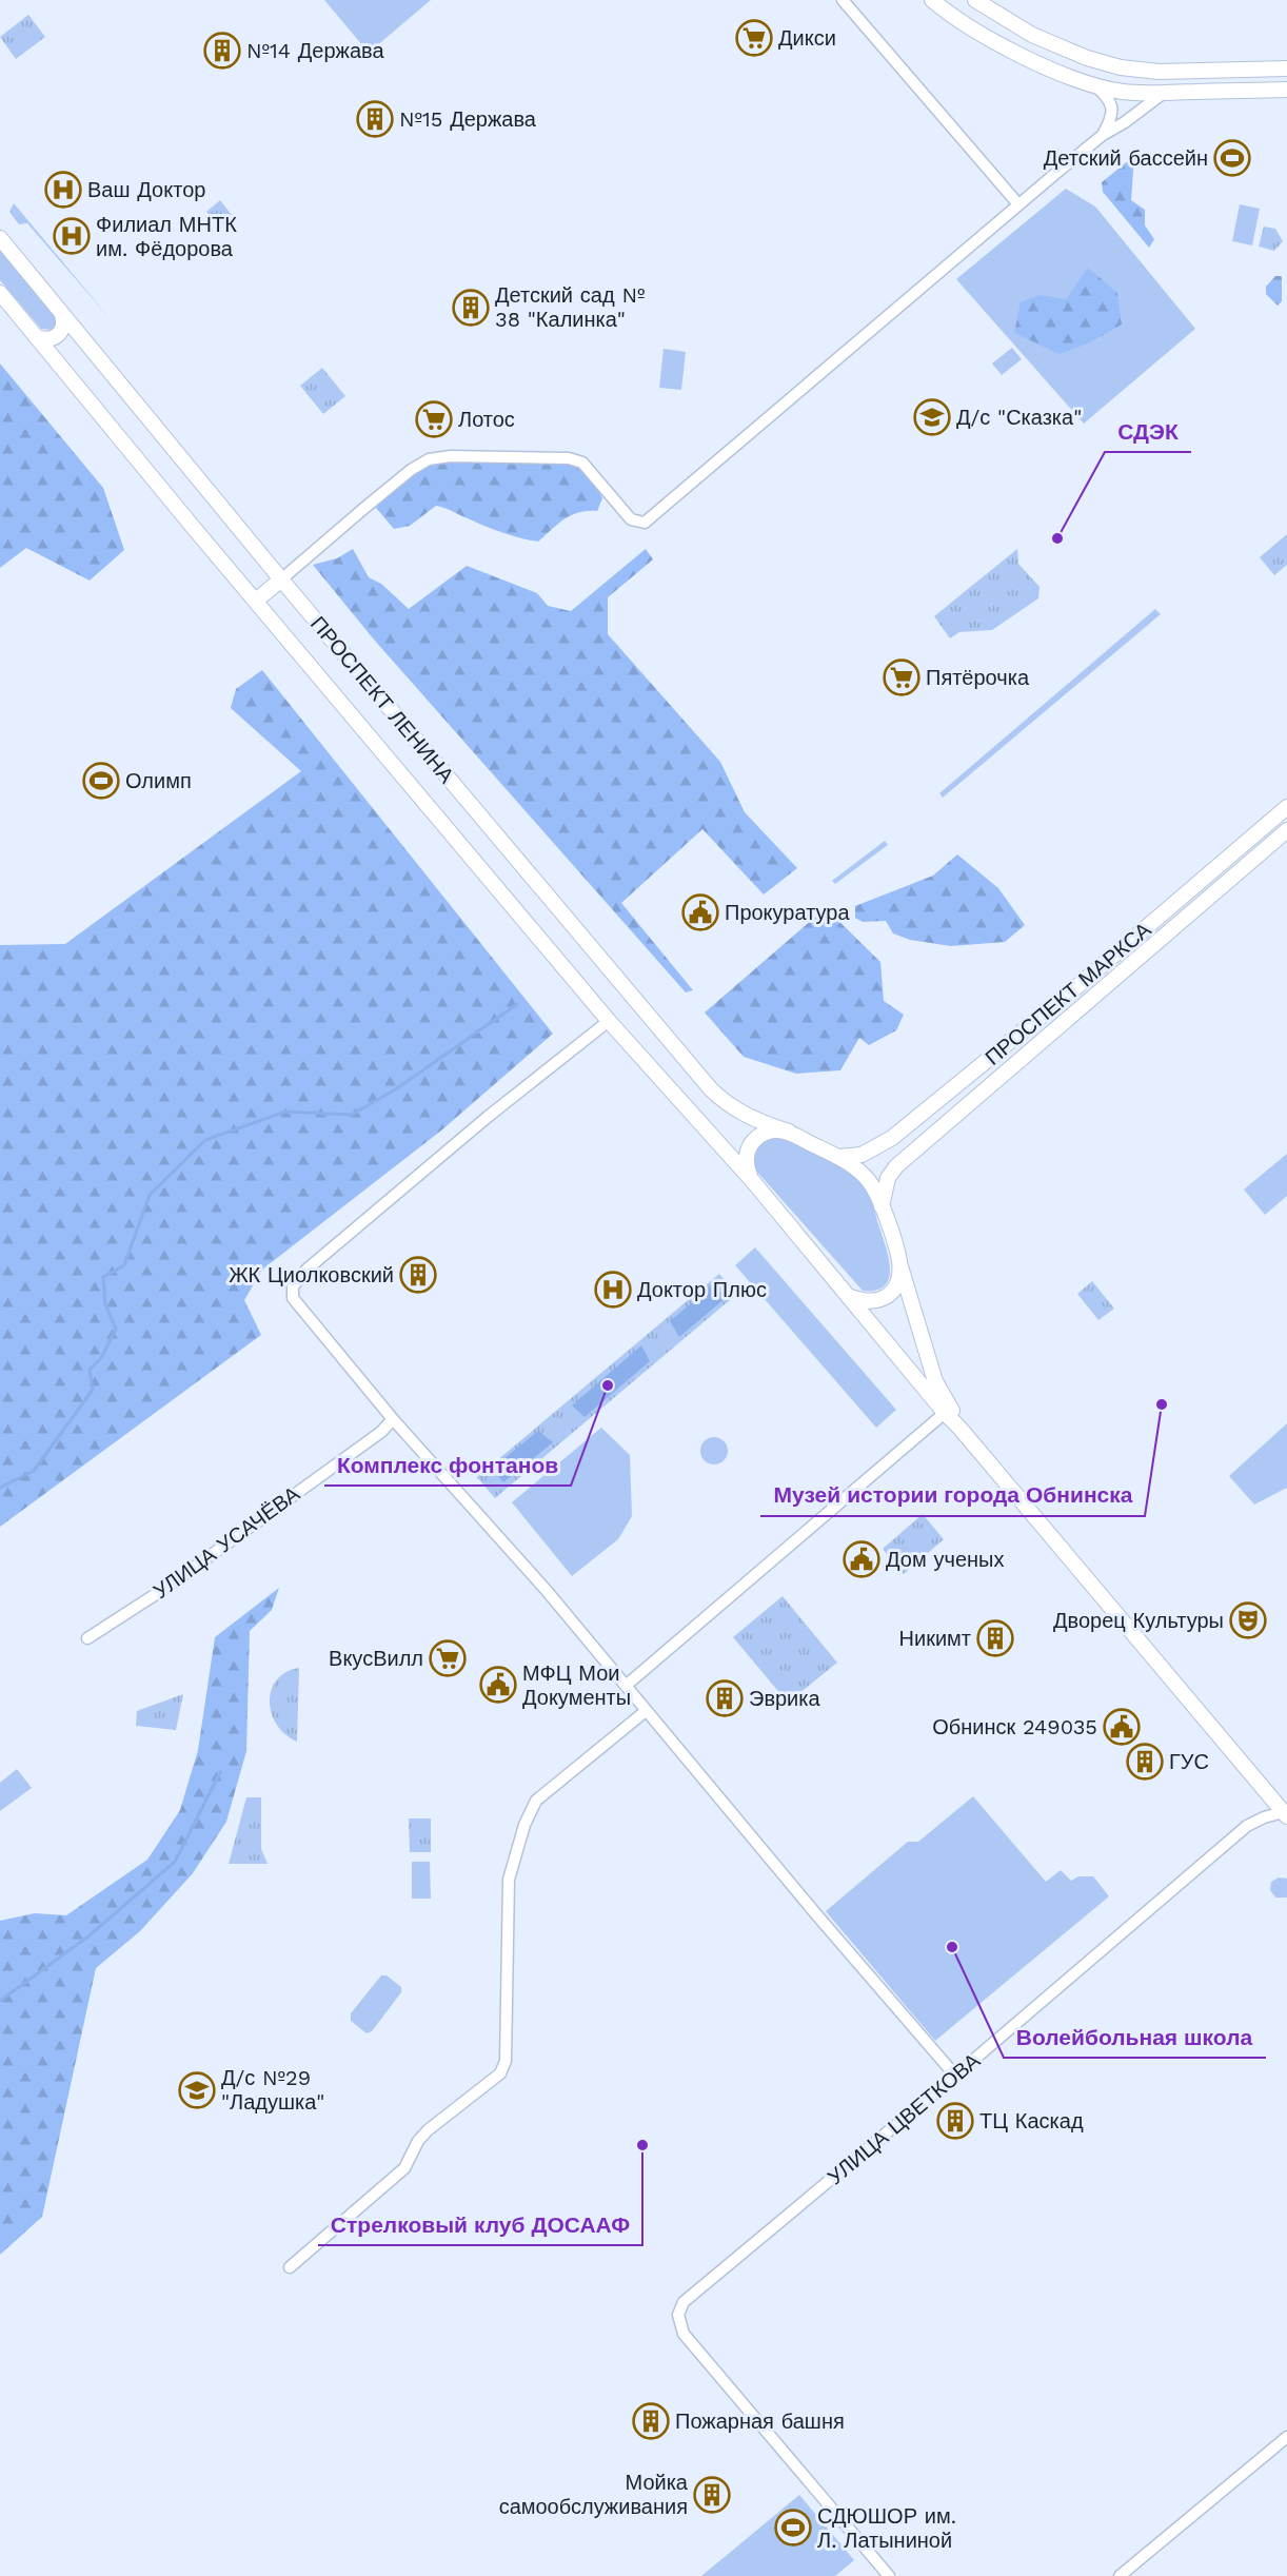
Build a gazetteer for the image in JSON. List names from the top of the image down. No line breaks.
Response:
{"streets":{"main road":["ПРОСПЕКТ ЛЕНИНА","ПРОСПЕКТ МАРКСА"],"street":["УЛИЦА УСАЧЁВА","УЛИЦА ЦВЕТКОВА"]},"crossings":[["ПРОСПЕКТ ЛЕНИНА","ПРОСПЕКТ МАРКСА"]],"places":{"supermarket":["Дикси","Лотос","Пятёрочка","ВкусВилл"],"building":["№14 Держава","№15 Держава","Детский сад № 38 \"Калинка\"","ЖК Циолковский","Никимт","Эврика","ГУС","ТЦ Каскад","Пожарная башня","Мойка самообслуживания"],"sports":["Детский бассейн","Олимп","СДЮШОР им. Л. Латыниной"],"hospital":["Ваш Доктор","Филиал МНТК им. Фёдорова","Доктор Плюс"],"school or university":["Д/с \"Сказка\"","Д/с №29 \"Ладушка\""],"other":["СДЭК","Комплекс фонтанов","Музей истории города Обнинска","Волейбольная школа","Стрелковый клуб ДОСААФ"],"public building":["Прокуратура","Дом ученых","МФЦ Мои Документы","Обнинск 249035"],"theatre":["Дворец Культуры"]}}
